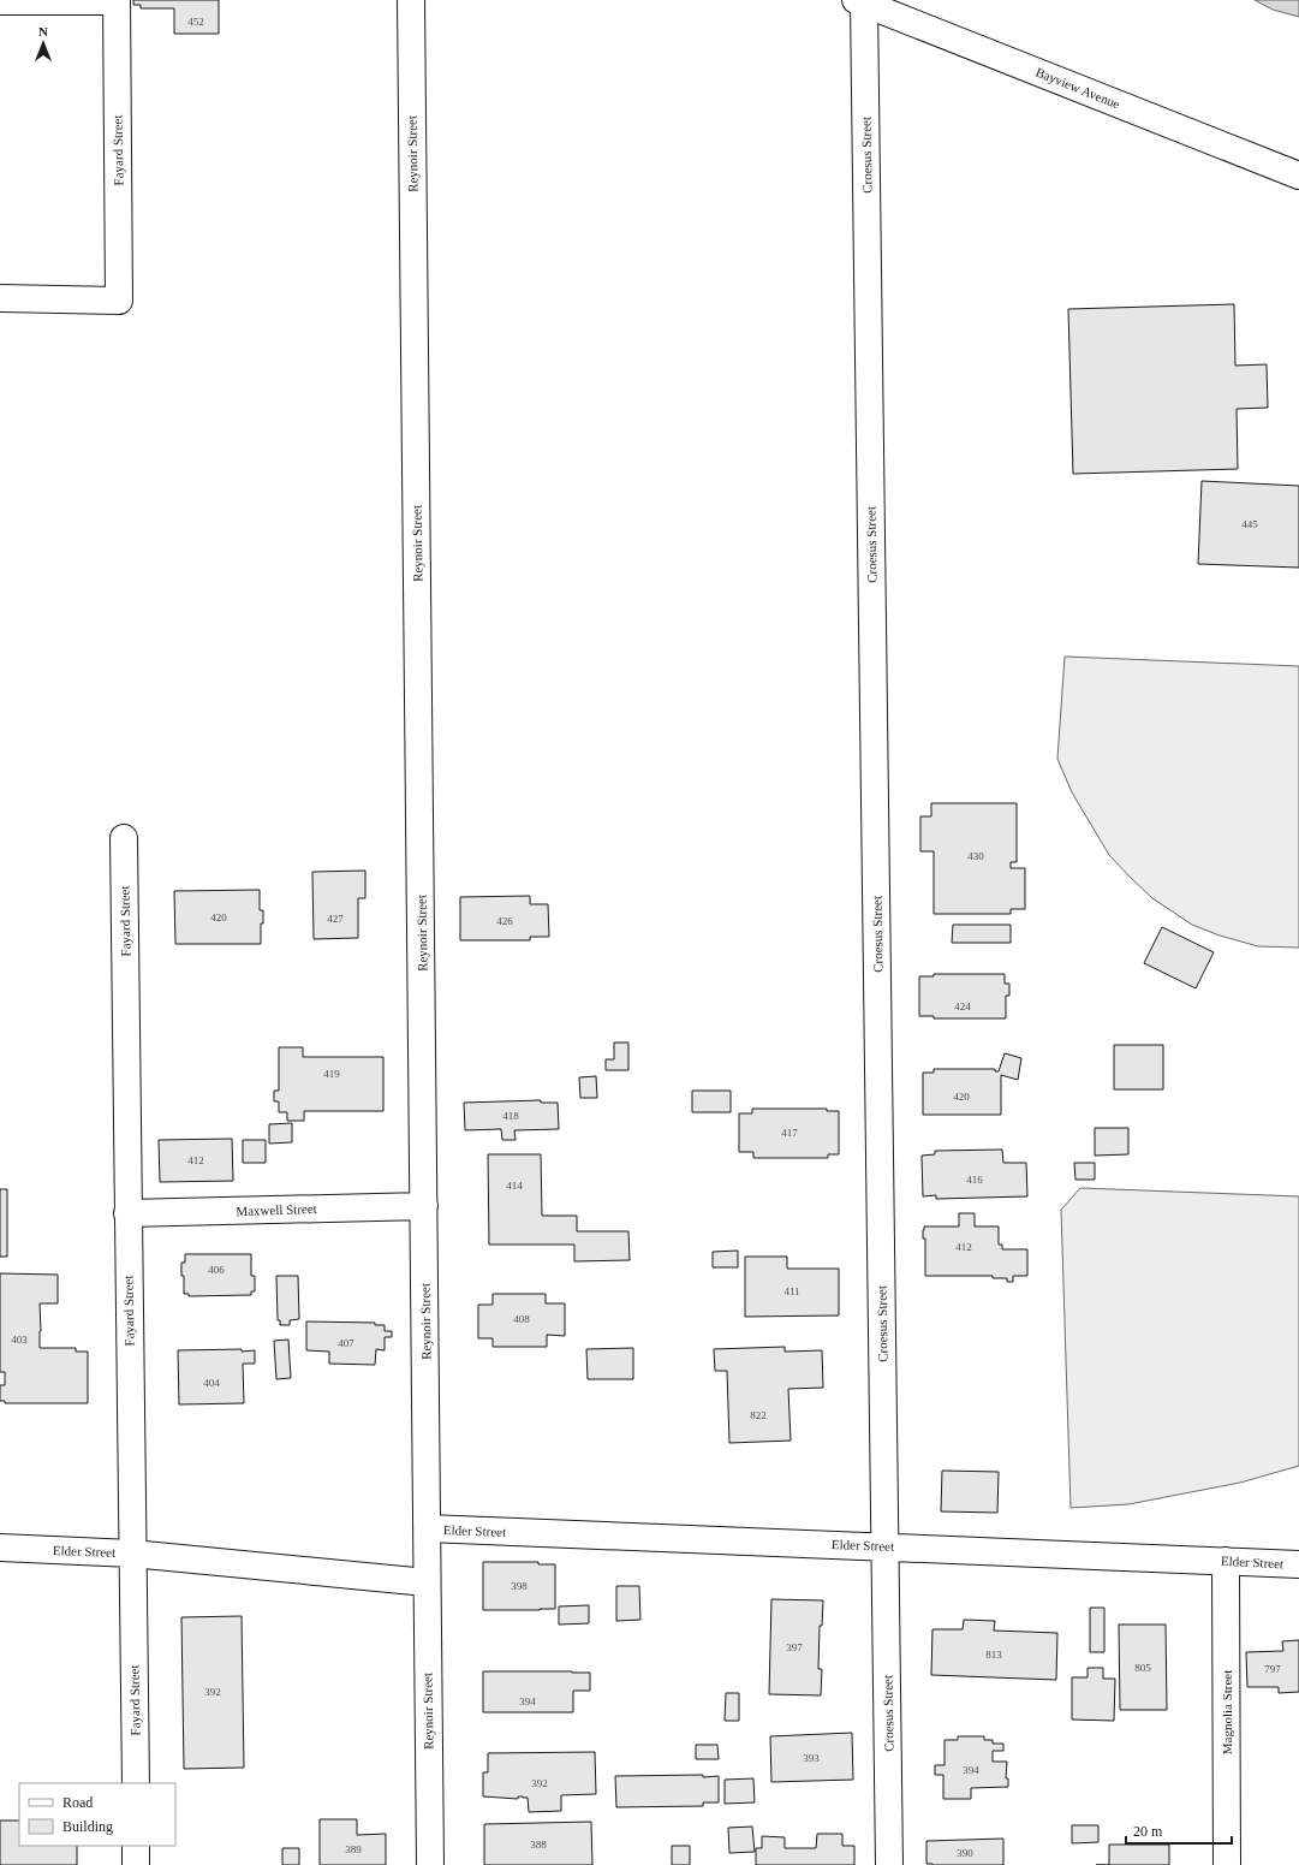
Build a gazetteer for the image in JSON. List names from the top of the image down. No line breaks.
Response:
{"streets":{"street":["Bayview Avenue","Fayard Street","Reynoir Street","Croesus Street","Maxwell Street","Elder Street","Magnolia Street"]},"crossings":[["Bayview Avenue","Croesus Street"],["Fayard Street","Maxwell Street"],["Fayard Street","Elder Street"],["Reynoir Street","Maxwell Street"],["Reynoir Street","Elder Street"],["Croesus Street","Elder Street"],["Elder Street","Magnolia Street"]],"house_numbers":["452","445","430","420","427","426","424","419","420","418","417","412","416","414","412","406","411","408","403","407","404","822","398","397","813","805","797","392","394","393","394","392","388","389","390"],"legend":["Road","Building"],"scale_bar":"20 m","north":"top"}
